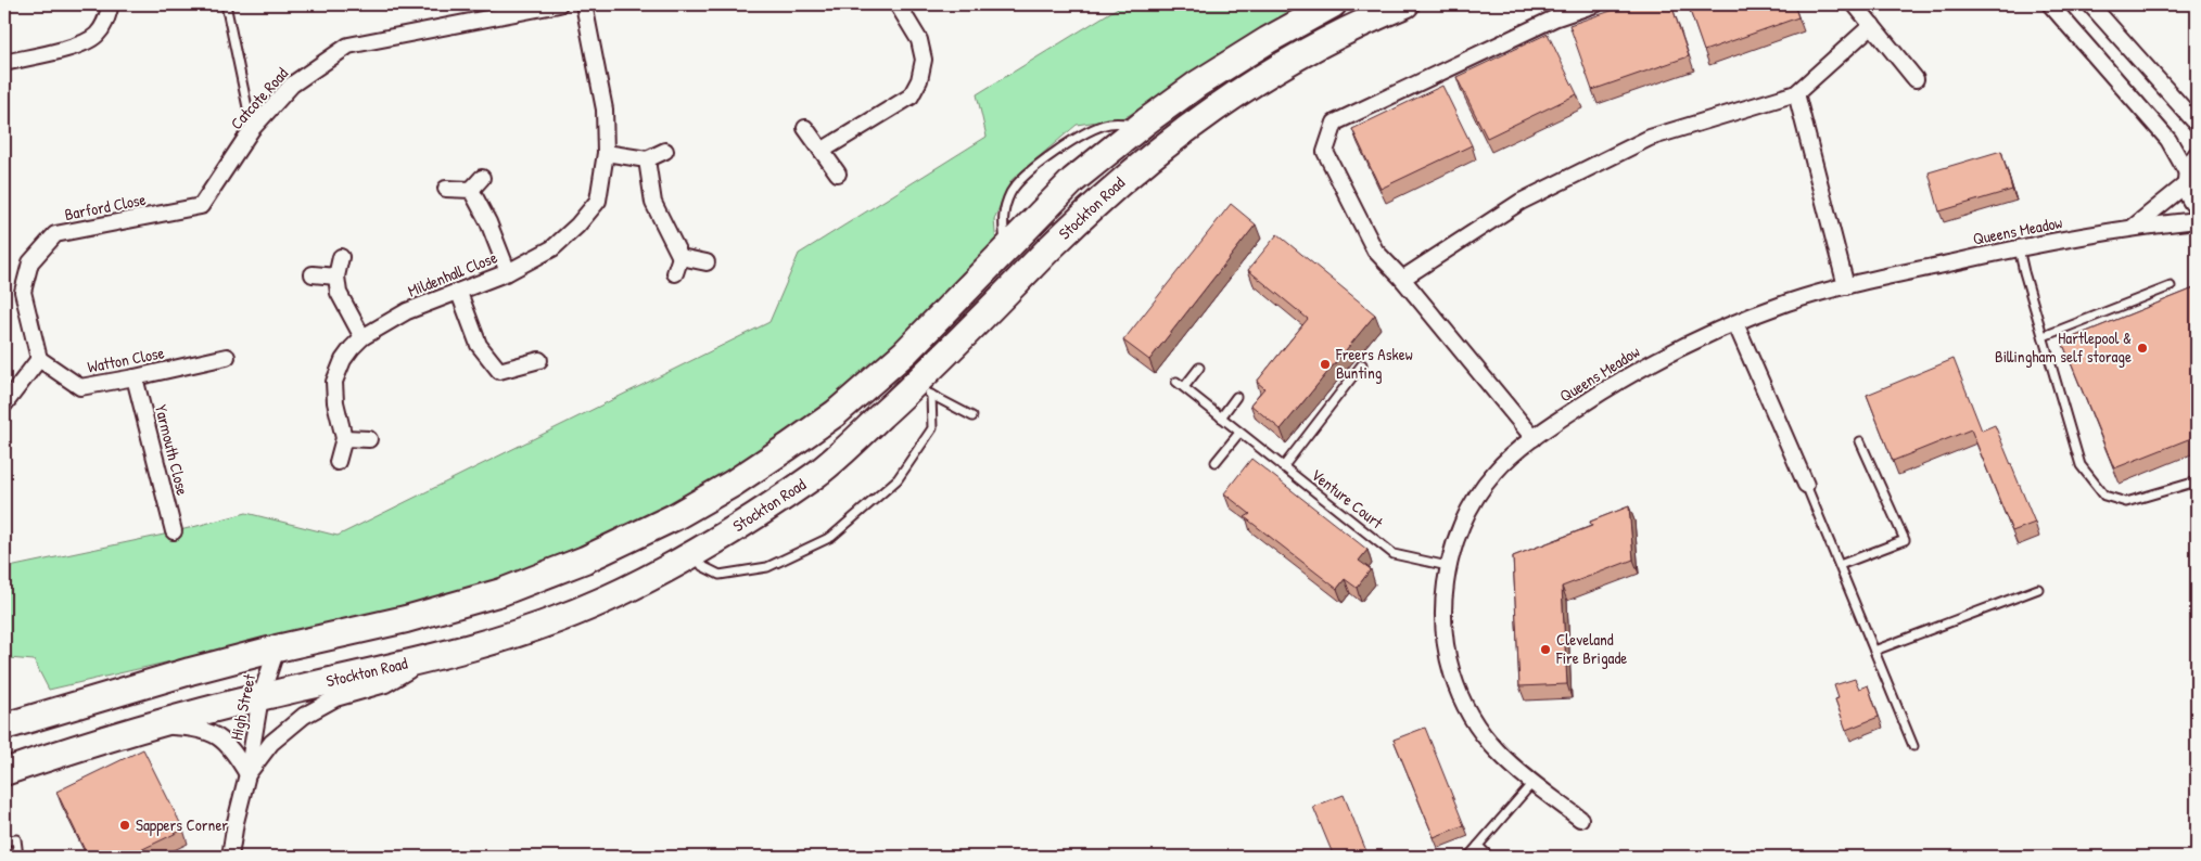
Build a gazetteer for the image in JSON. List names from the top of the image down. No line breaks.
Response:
{"streets":{"highway":["Stockton Road"],"street":["Catcote Road","Barford Close","Queens Meadow","Mildenhall Close","Watton Close","Yarmouth Close","High Street"],"lane":["Venture Court"]},"crossings":[["Catcote Road","Barford Close"],["Barford Close","Watton Close"],["Stockton Road","High Street"],["Queens Meadow","Venture Court"],["Watton Close","Yarmouth Close"]],"places":["Hartlepool & Billingham self storage","Freers Askew Bunting","Cleveland Fire Brigade","Sappers Corner"]}
